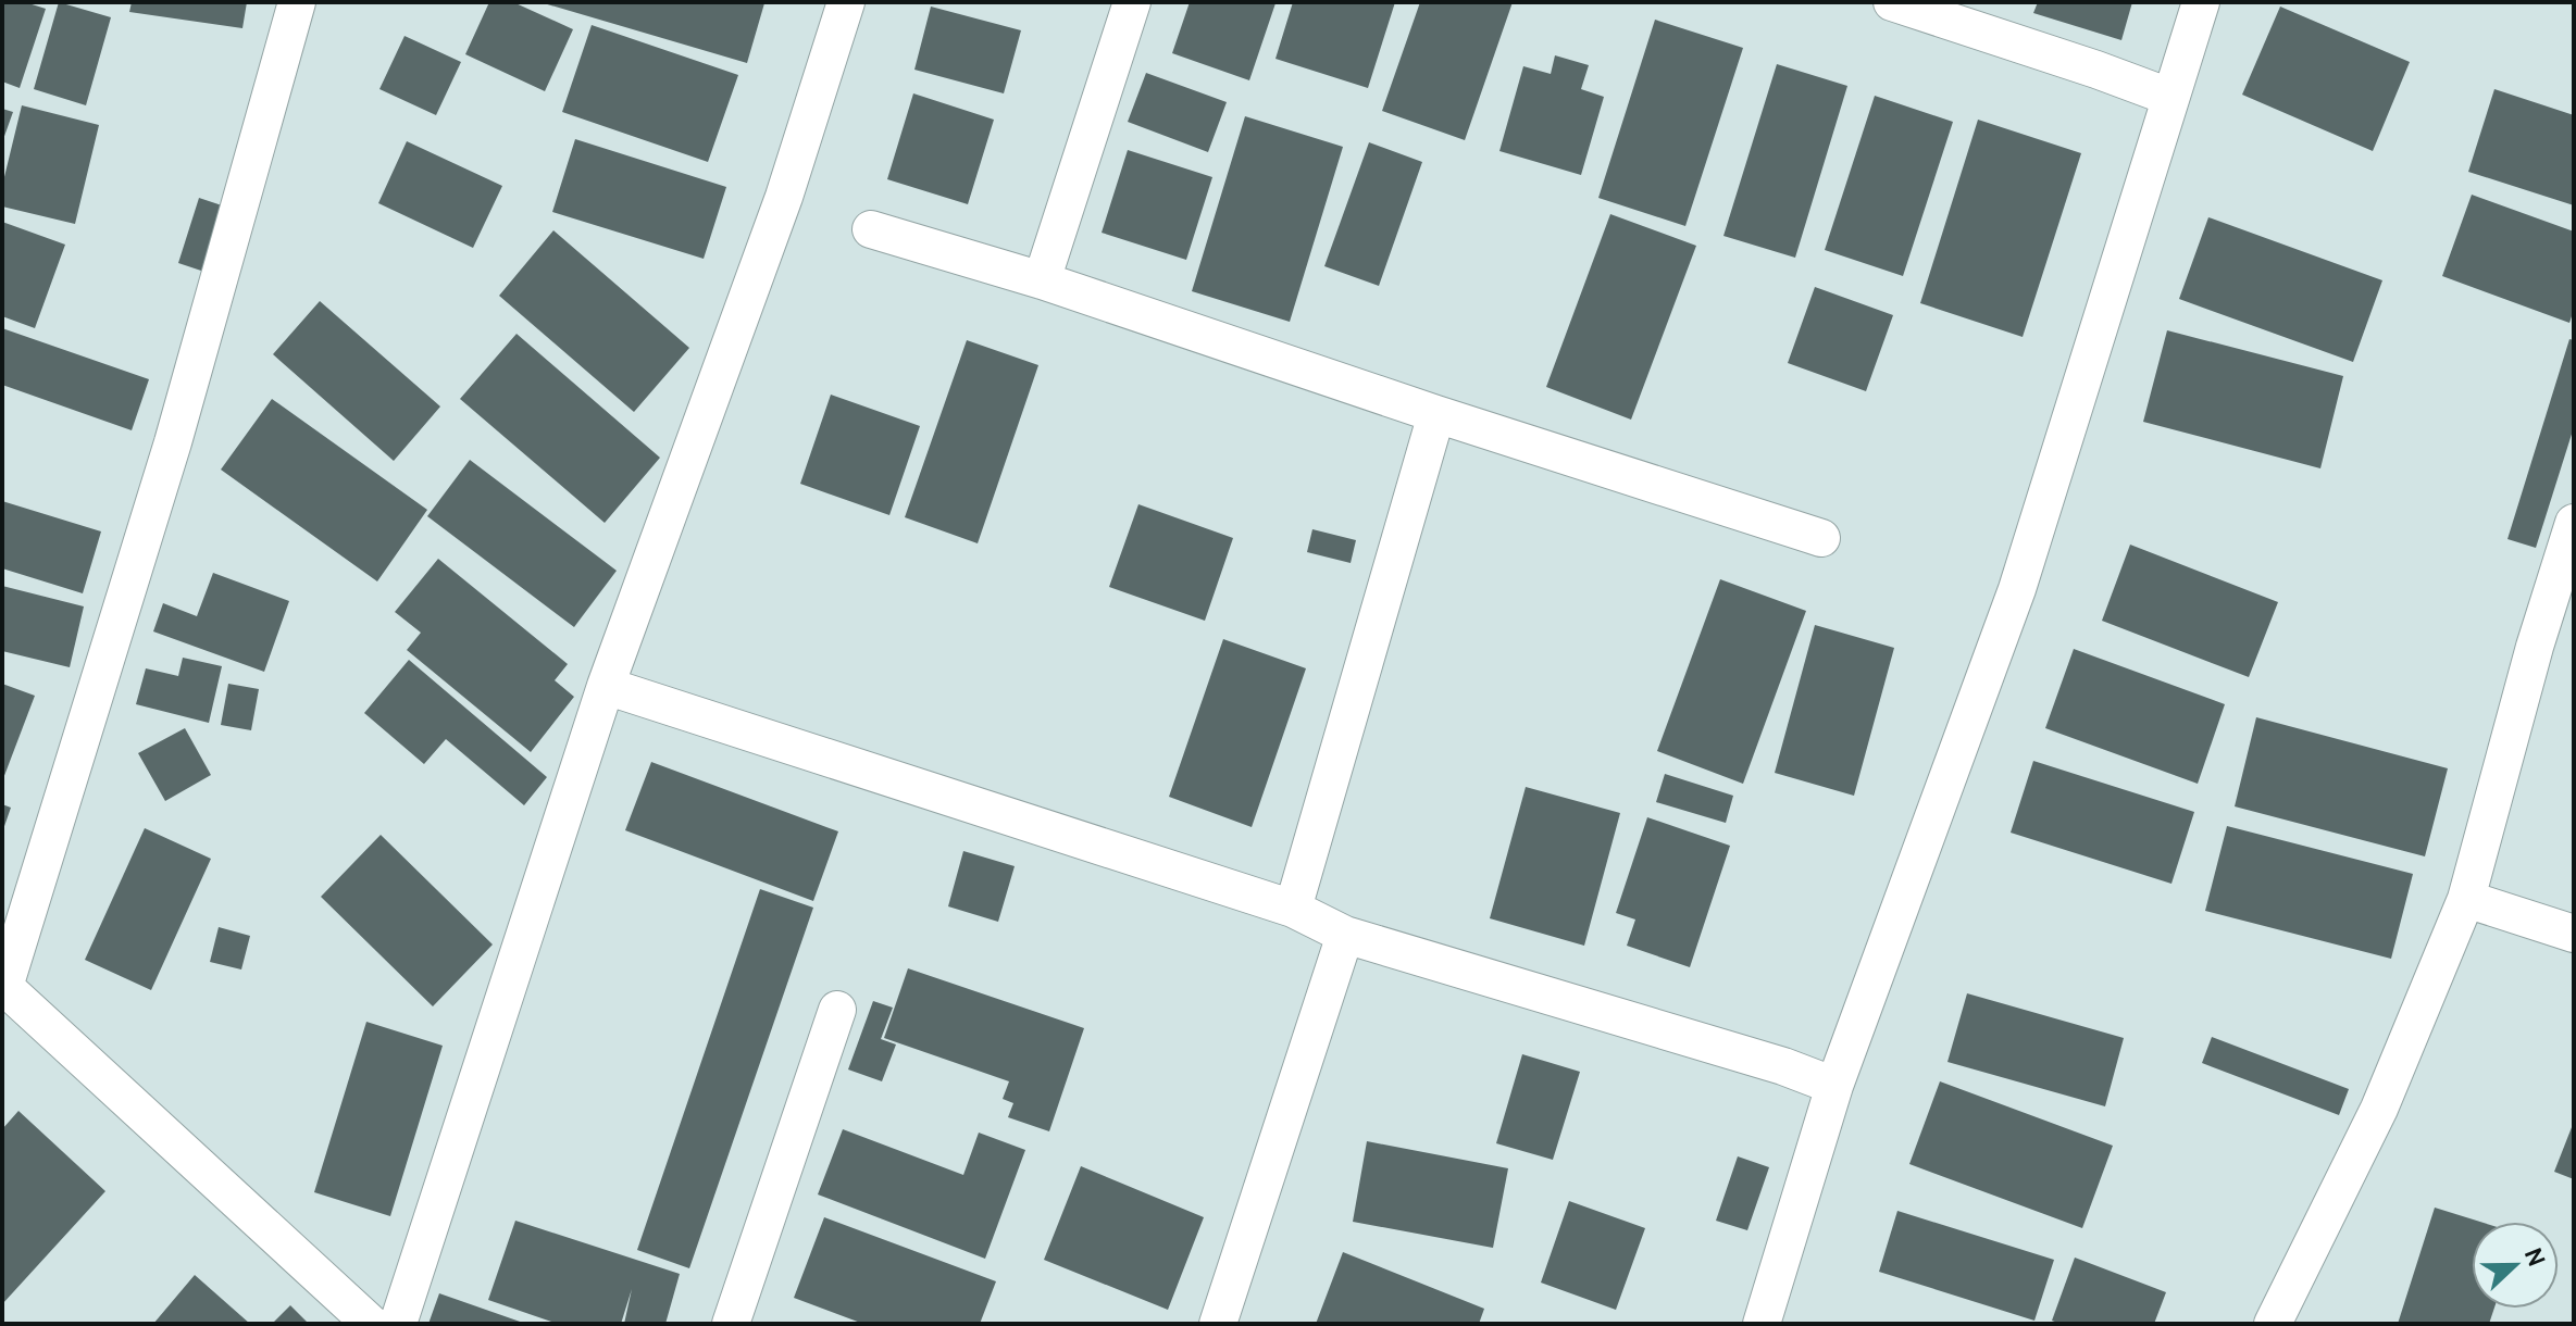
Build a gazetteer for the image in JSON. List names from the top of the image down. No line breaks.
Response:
{"north":"right"}
